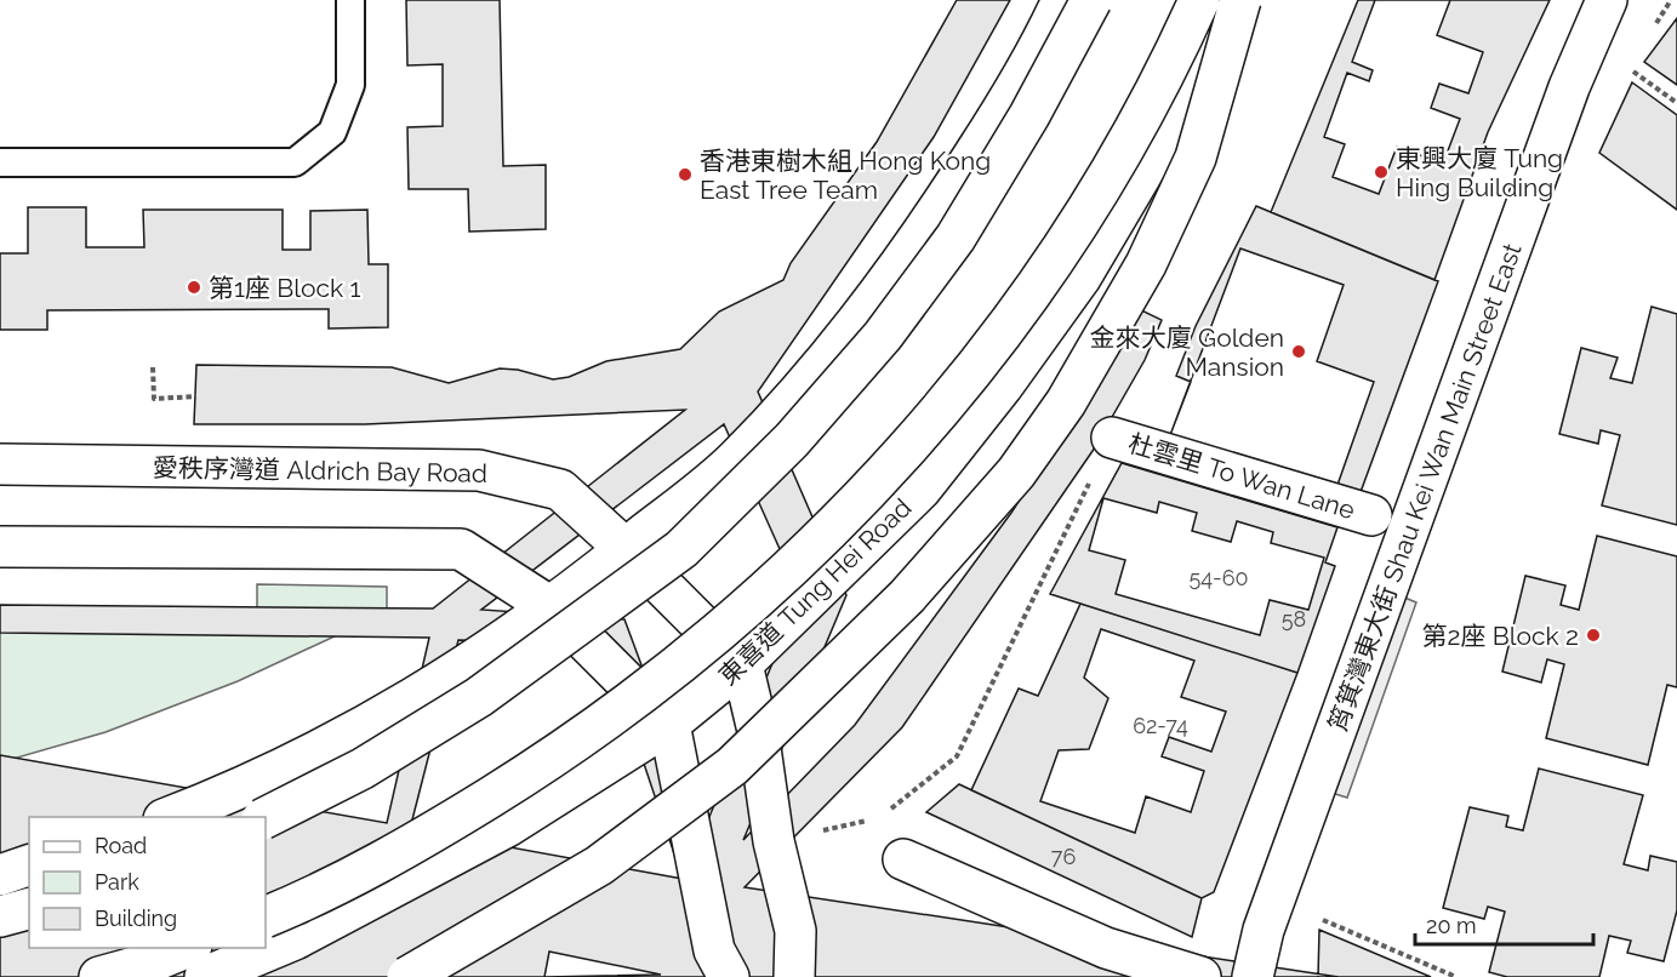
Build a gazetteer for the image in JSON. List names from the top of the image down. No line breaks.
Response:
{"streets":{"main road":["愛秩序灣道 Aldrich Bay Road","杜雲里 To Wan Lane","筲箕灣東大街 Shau Kei Wan Main Street East","東喜道 Tung Hei Road"]},"crossings":[["愛秩序灣道 Aldrich Bay Road","東喜道 Tung Hei Road"]],"places":["東興大廈 Tung Hing Building","香港東樹木組 Hong Kong East Tree Team","第1座 Block 1","金來大廈 Golden Mansion","第2座 Block 2"],"house_numbers":["54-60","58","62-74","76"],"legend":["Road","Park","Building"],"scale_bar":"20 m"}
